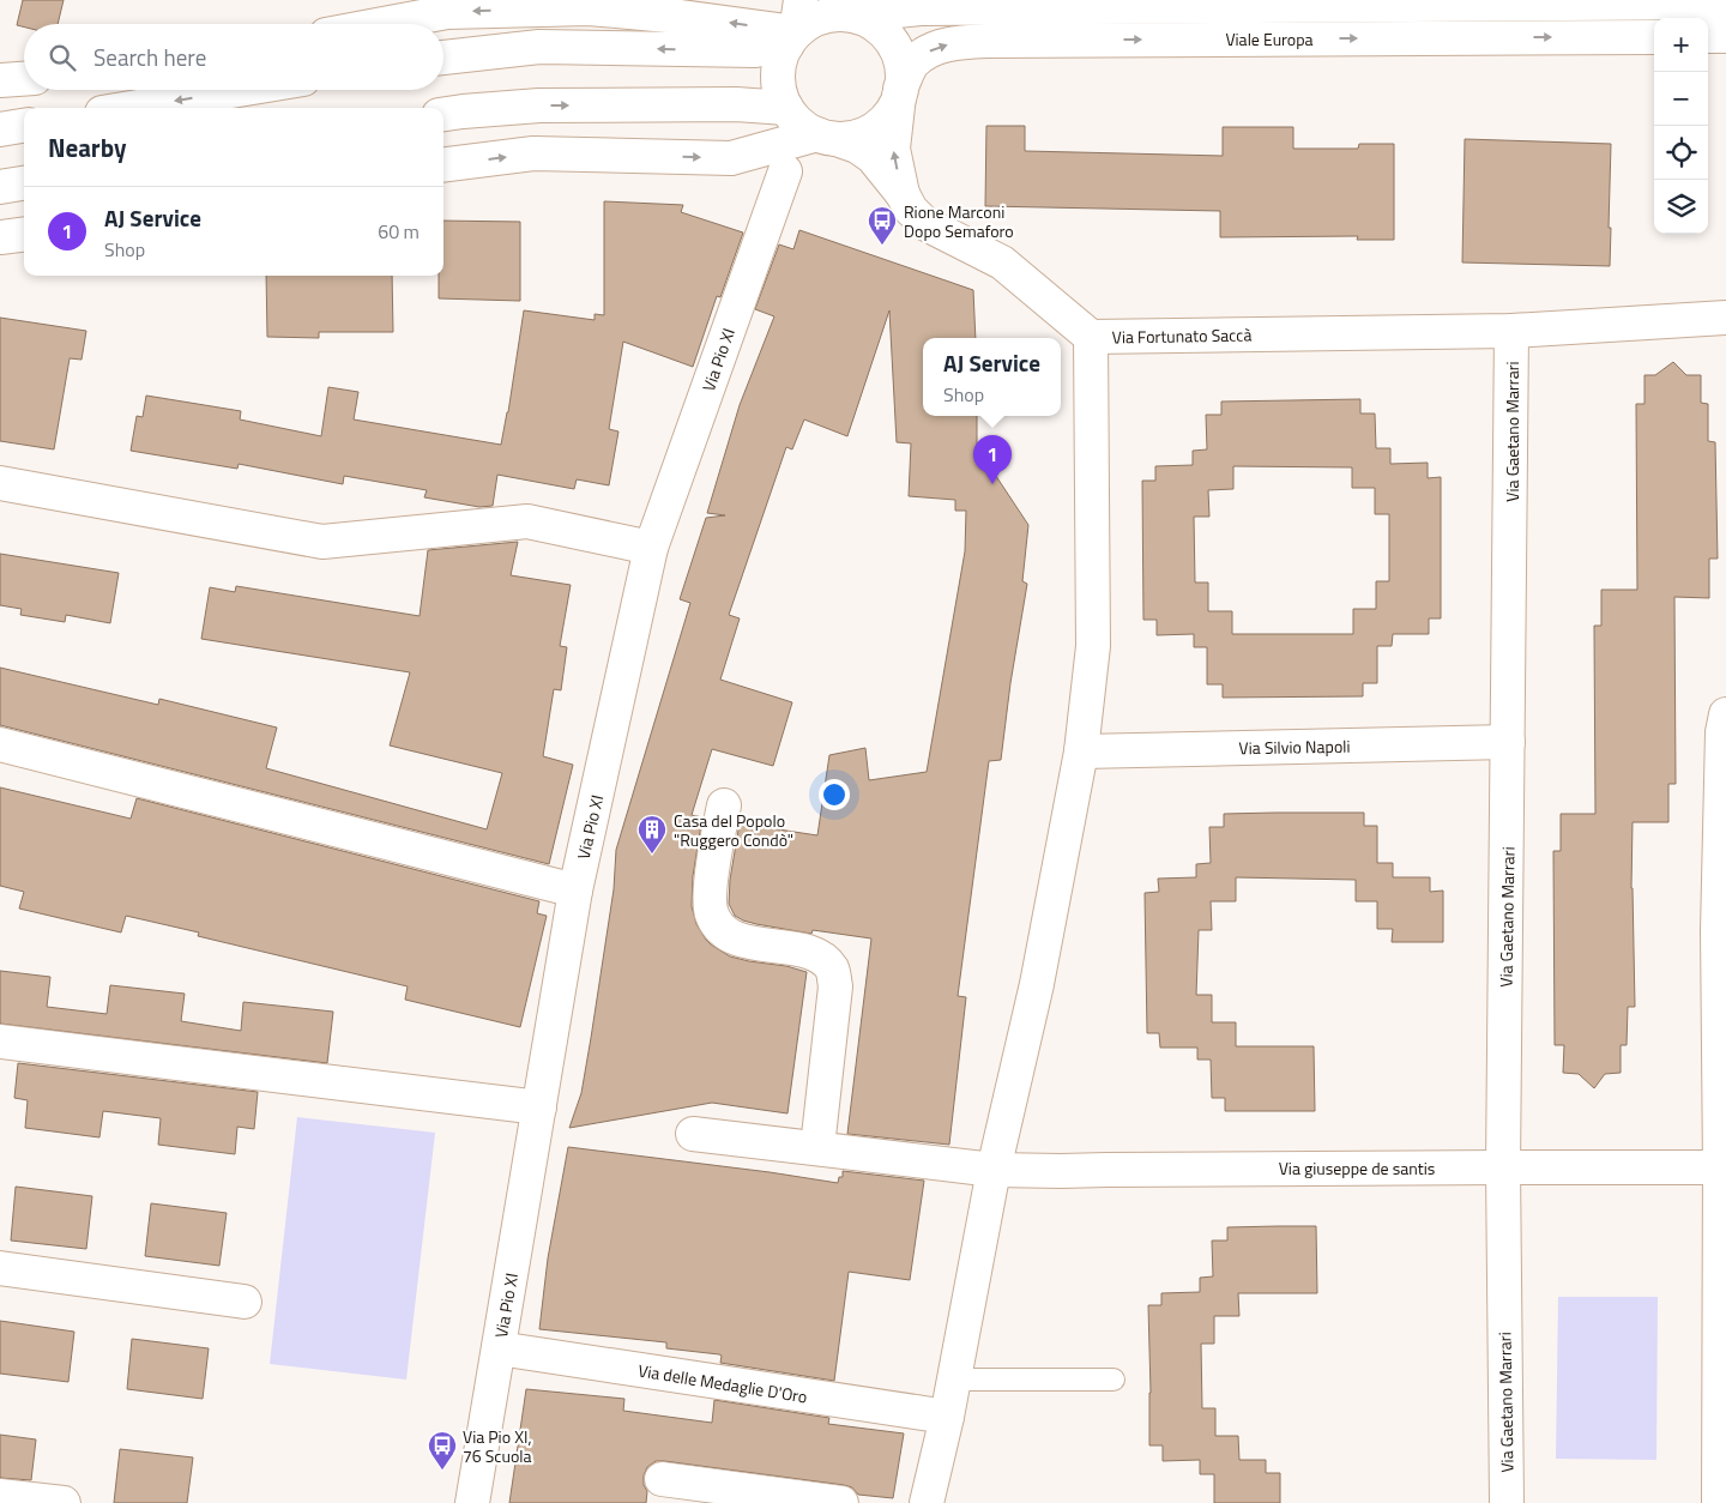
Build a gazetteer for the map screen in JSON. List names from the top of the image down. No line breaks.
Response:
{"streets":{"street":["Viale Europa","Via Fortunato Saccà","Via Pio XI","Via Gaetano Marrari","Via Silvio Napoli","Via giuseppe de santis","Via delle Medaglie D'Oro"]},"crossings":[["Viale Europa","Via Fortunato Saccà"],["Viale Europa","Via Pio XI"],["Via Fortunato Saccà","Via Pio XI"],["Via Fortunato Saccà","Via Gaetano Marrari"],["Via Pio XI","Via delle Medaglie D'Oro"],["Via Gaetano Marrari","Via Silvio Napoli"],["Via Gaetano Marrari","Via giuseppe de santis"]],"places":{"bus stop":["Rione Marconi Dopo Semaforo","Via Pio XI, 76 Scuola"],"building":["Casa del Popolo \"Ruggero Condò\""]},"page":{"map_buttons":["+","−"],"search":"Search here","heading":"Nearby","list":[{"mark":"1","name":"AJ Service","note":"Shop","value":"60 m"}],"popup":["AJ Service","Shop"],"pins":"1"}}
